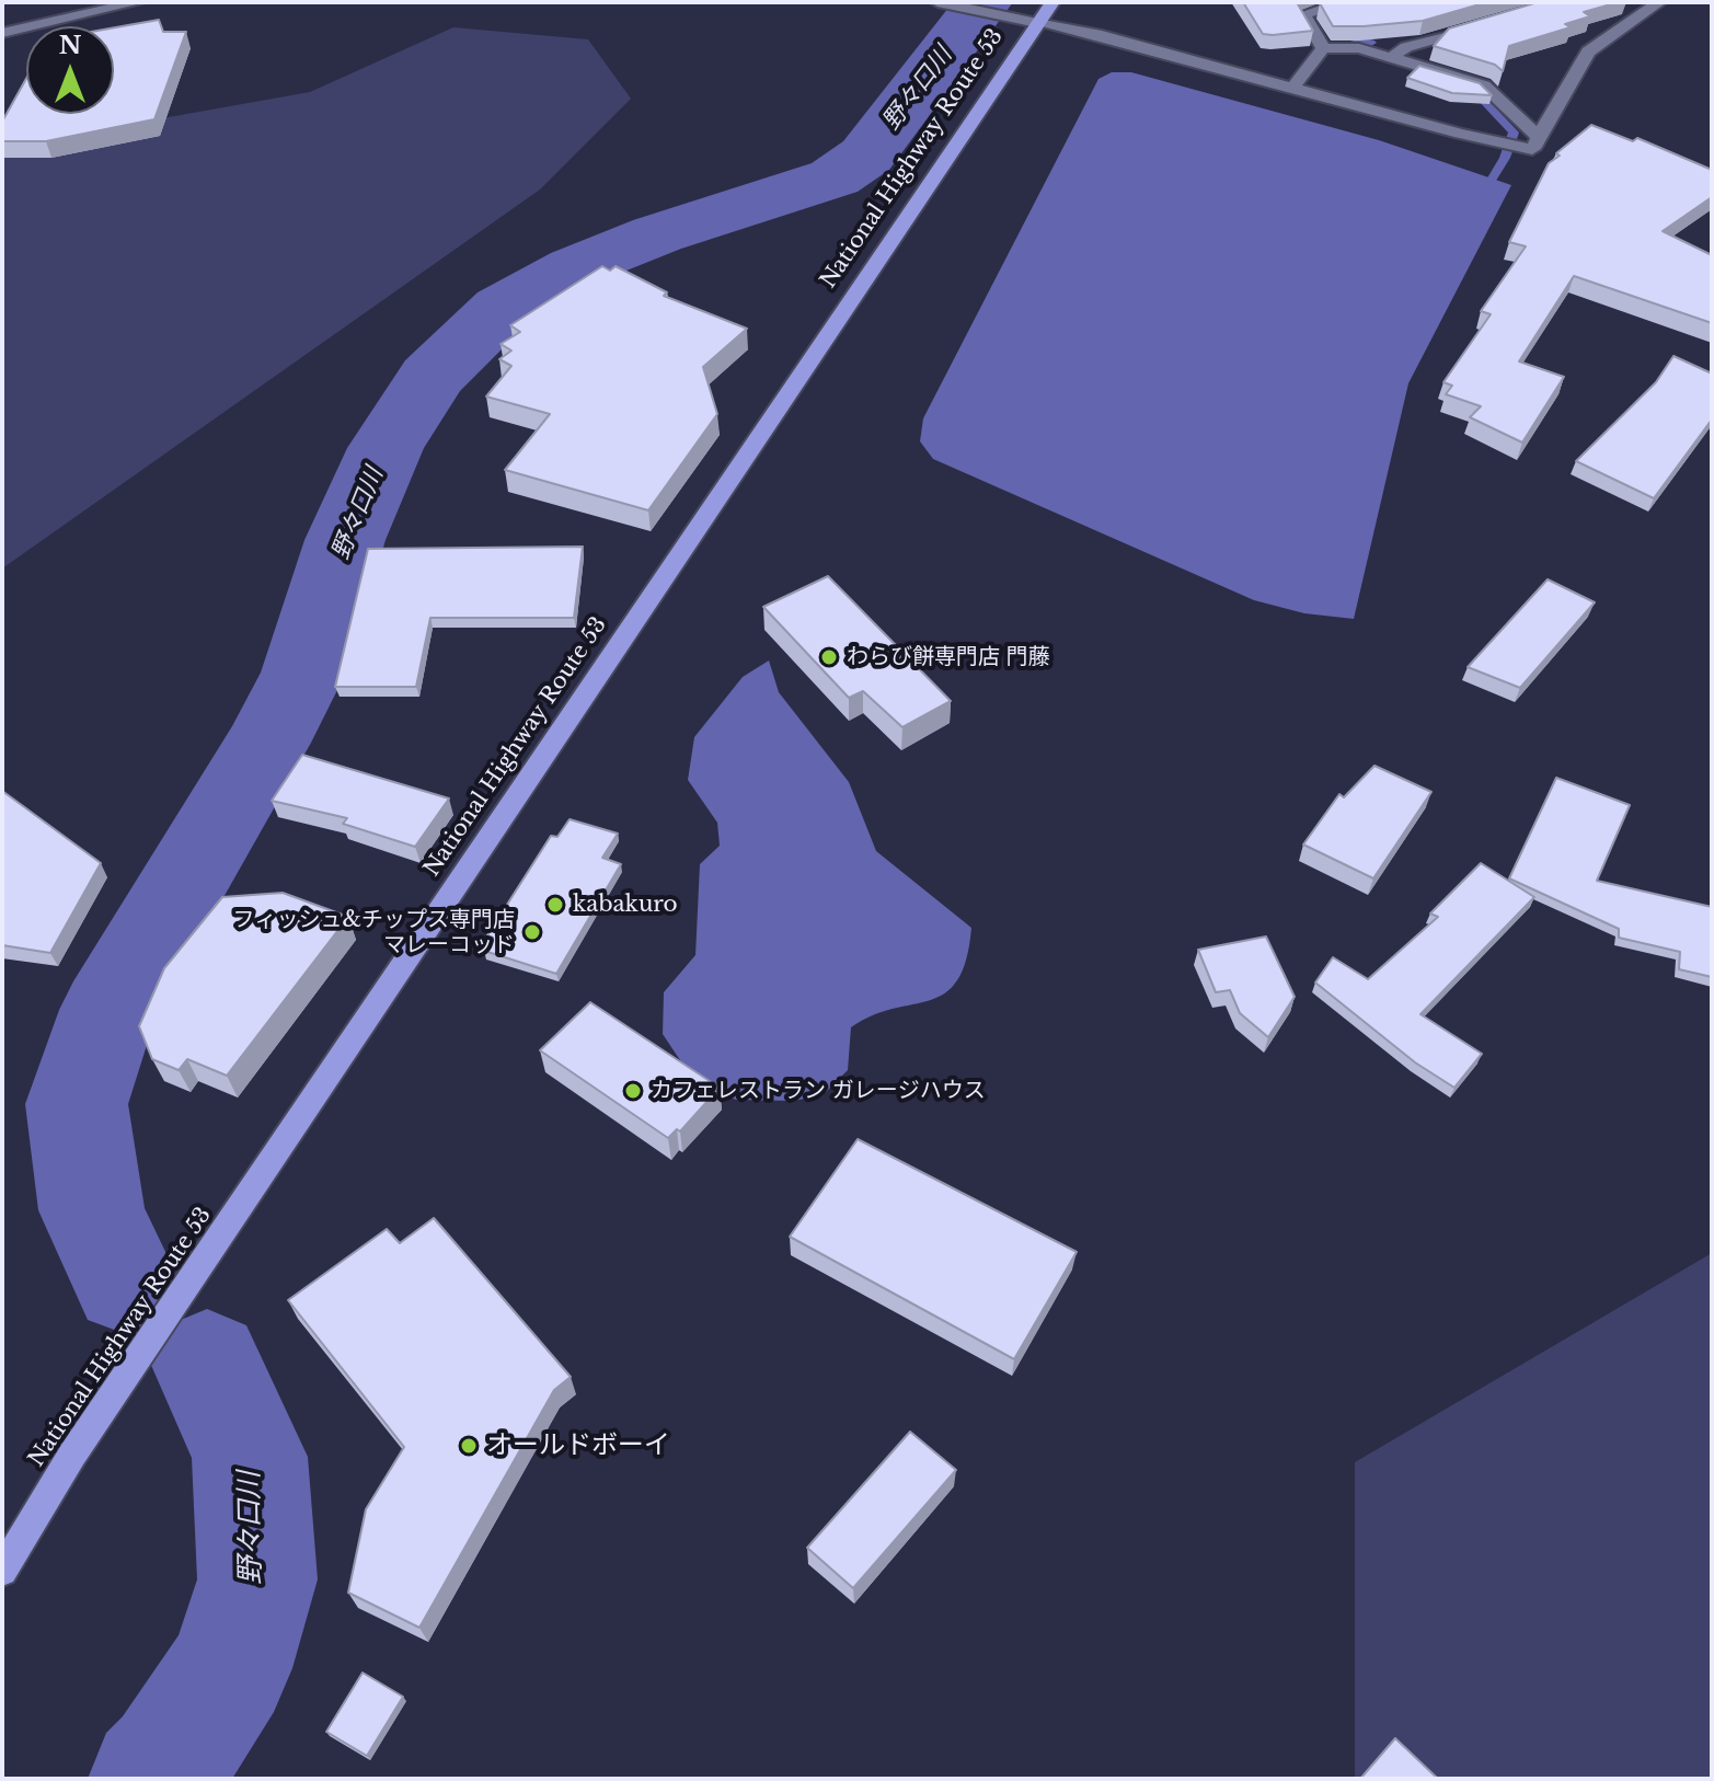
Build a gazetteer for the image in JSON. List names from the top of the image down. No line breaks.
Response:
{"streets":{"highway":["National Highway Route 53"]},"water":["野々口川"],"places":["わらび餅専門店 門藤","kabakuro","フィッシュ&チップス専門店 マレーコッド","カフェレストラン ガレージハウス","オールドボーイ"],"north":"top"}
